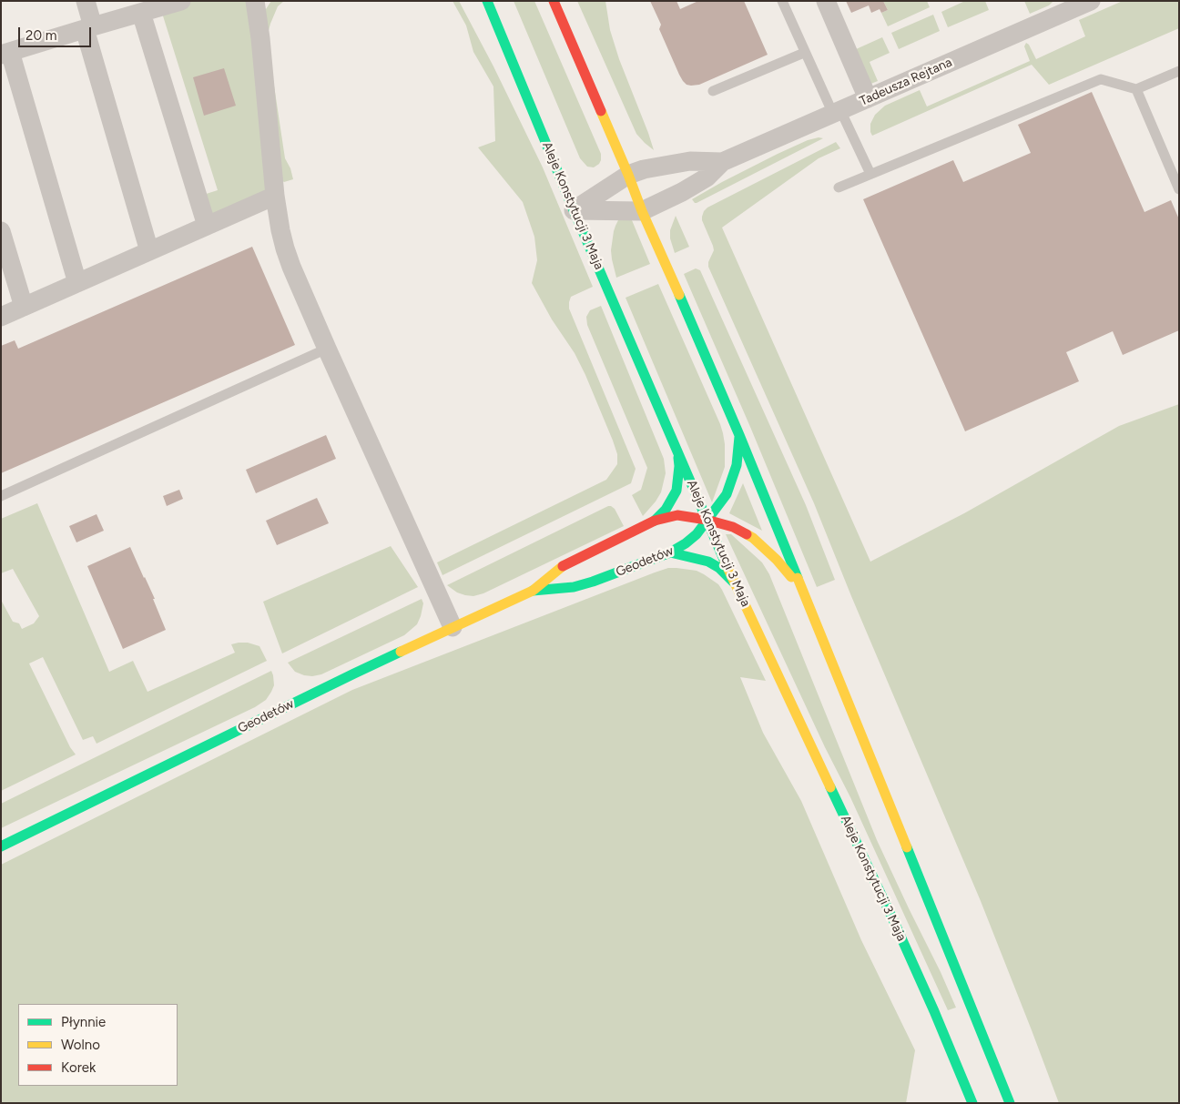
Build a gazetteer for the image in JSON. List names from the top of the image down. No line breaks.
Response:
{"streets":{"main road":["Aleje Konstytucji 3 Maja","Geodetów"],"street":["Tadeusza Rejtana"]},"crossings":[["Tadeusza Rejtana","Aleje Konstytucji 3 Maja"],["Aleje Konstytucji 3 Maja","Geodetów"]],"legend":["Płynnie","Wolno","Korek"],"scale_bar":"20 m"}
